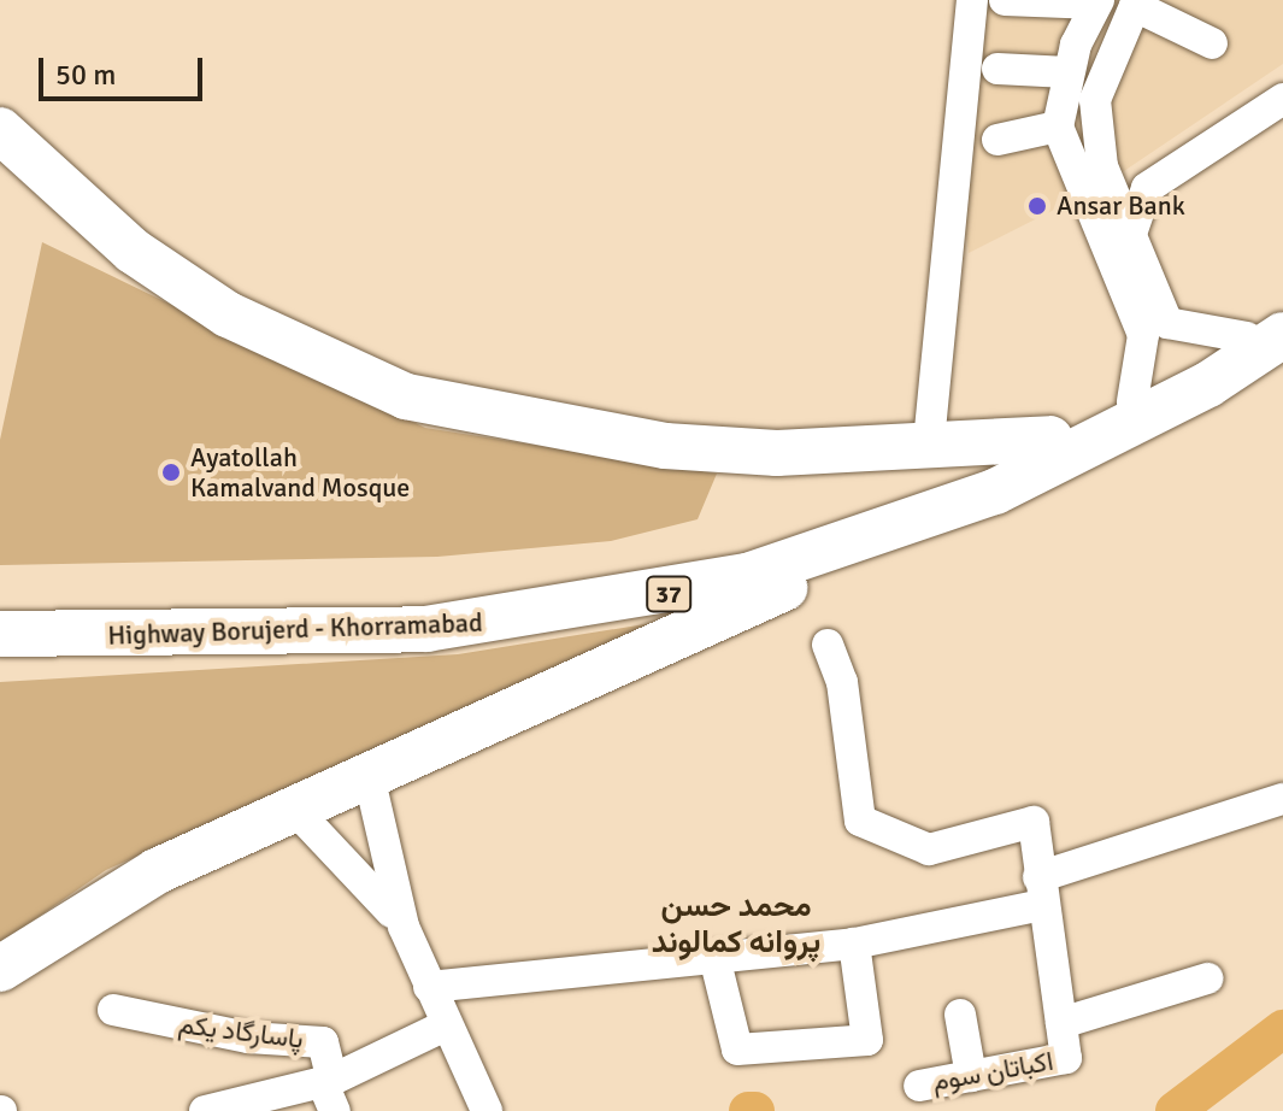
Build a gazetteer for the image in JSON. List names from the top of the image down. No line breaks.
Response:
{"streets":{"highway":["37","Highway Borujerd - Khorramabad"],"street":["پاسارگاد یکم","اکباتان سوم"]},"crossings":[["37","Highway Borujerd - Khorramabad"]],"districts":["محمد حسن پروانه کمالوند"],"places":["Ansar Bank","Ayatollah Kamalvand Mosque"],"scale_bar":"50 m"}
